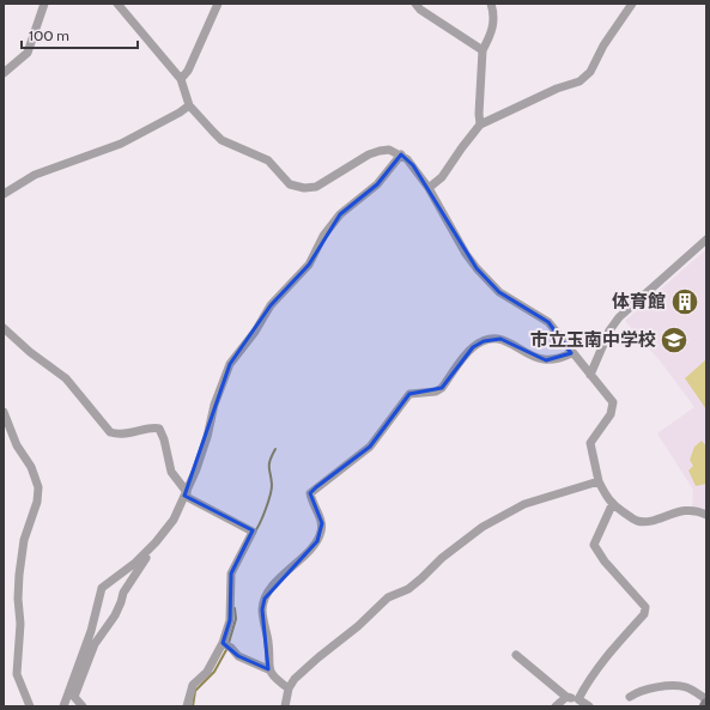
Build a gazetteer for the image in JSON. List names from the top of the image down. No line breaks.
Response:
{"places":{"building":["体育館"],"school or university":["市立玉南中学校"]},"scale_bar":"100 m"}
